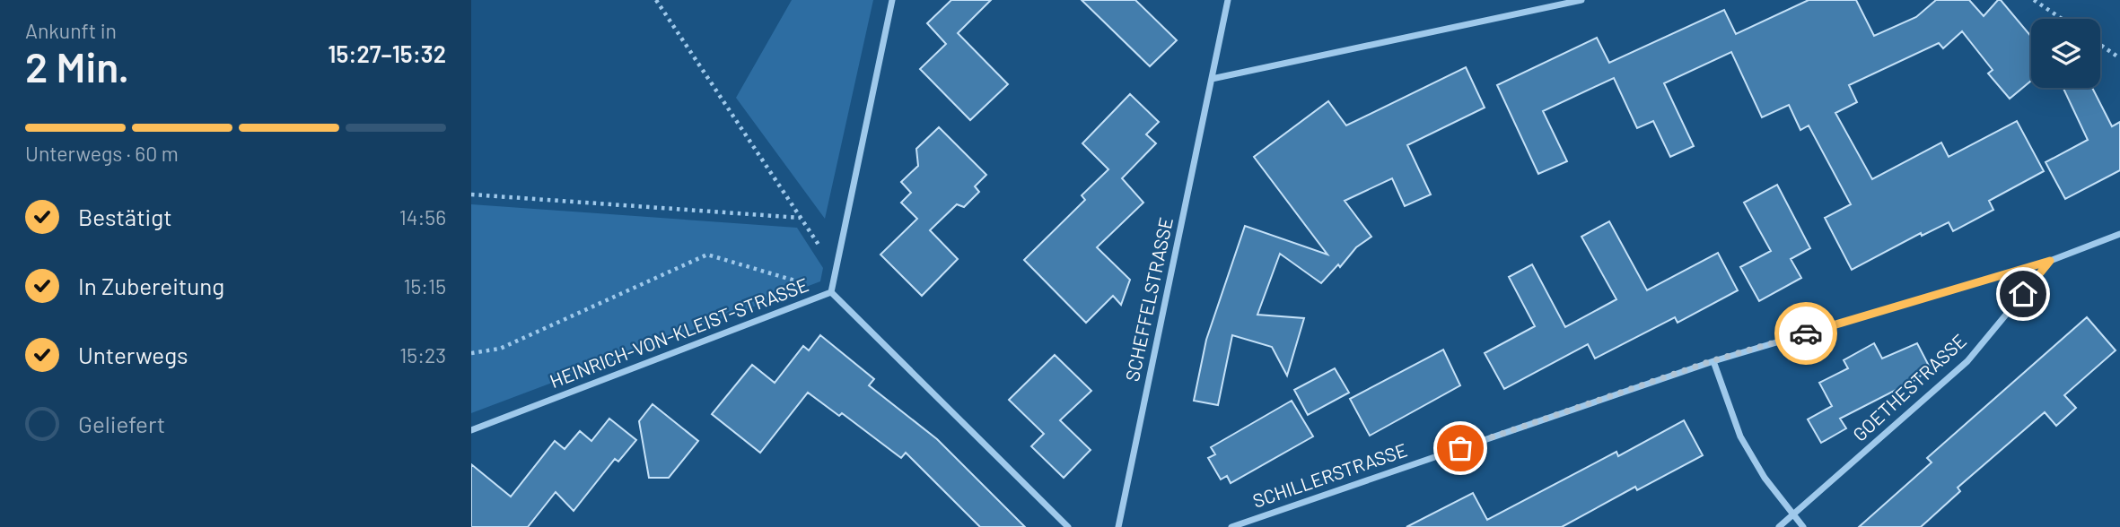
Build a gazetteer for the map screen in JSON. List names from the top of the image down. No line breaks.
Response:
{"streets":{"street":["SCHEFFELSTRASSE","HEINRICH-VON-KLEIST-STRASSE","GOETHESTRASSE","SCHILLERSTRASSE"]},"crossings":[["GOETHESTRASSE","SCHILLERSTRASSE"]],"page":{"heading":["2 Min.","Ankunft in","15:27–15:32"],"bar":"Unterwegs · 60 m","list":[["Bestätigt","14:56"],["In Zubereitung","15:15"],["Unterwegs","15:23"],"Geliefert"]}}
